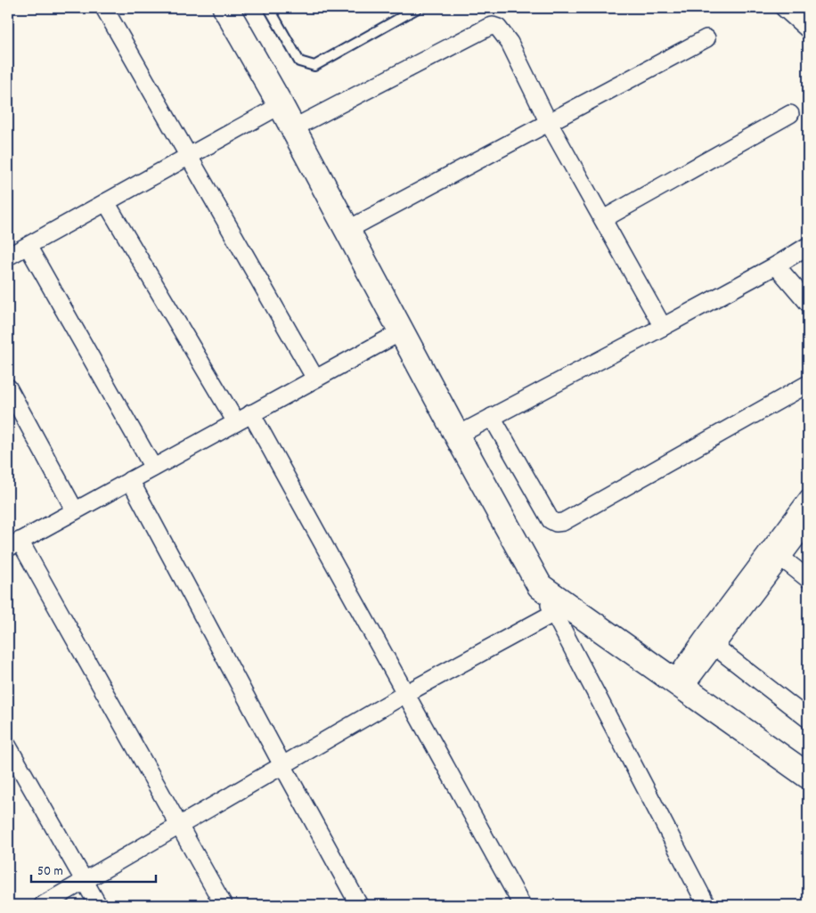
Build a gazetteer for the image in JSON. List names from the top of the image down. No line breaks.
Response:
{"scale_bar":"50 m"}
